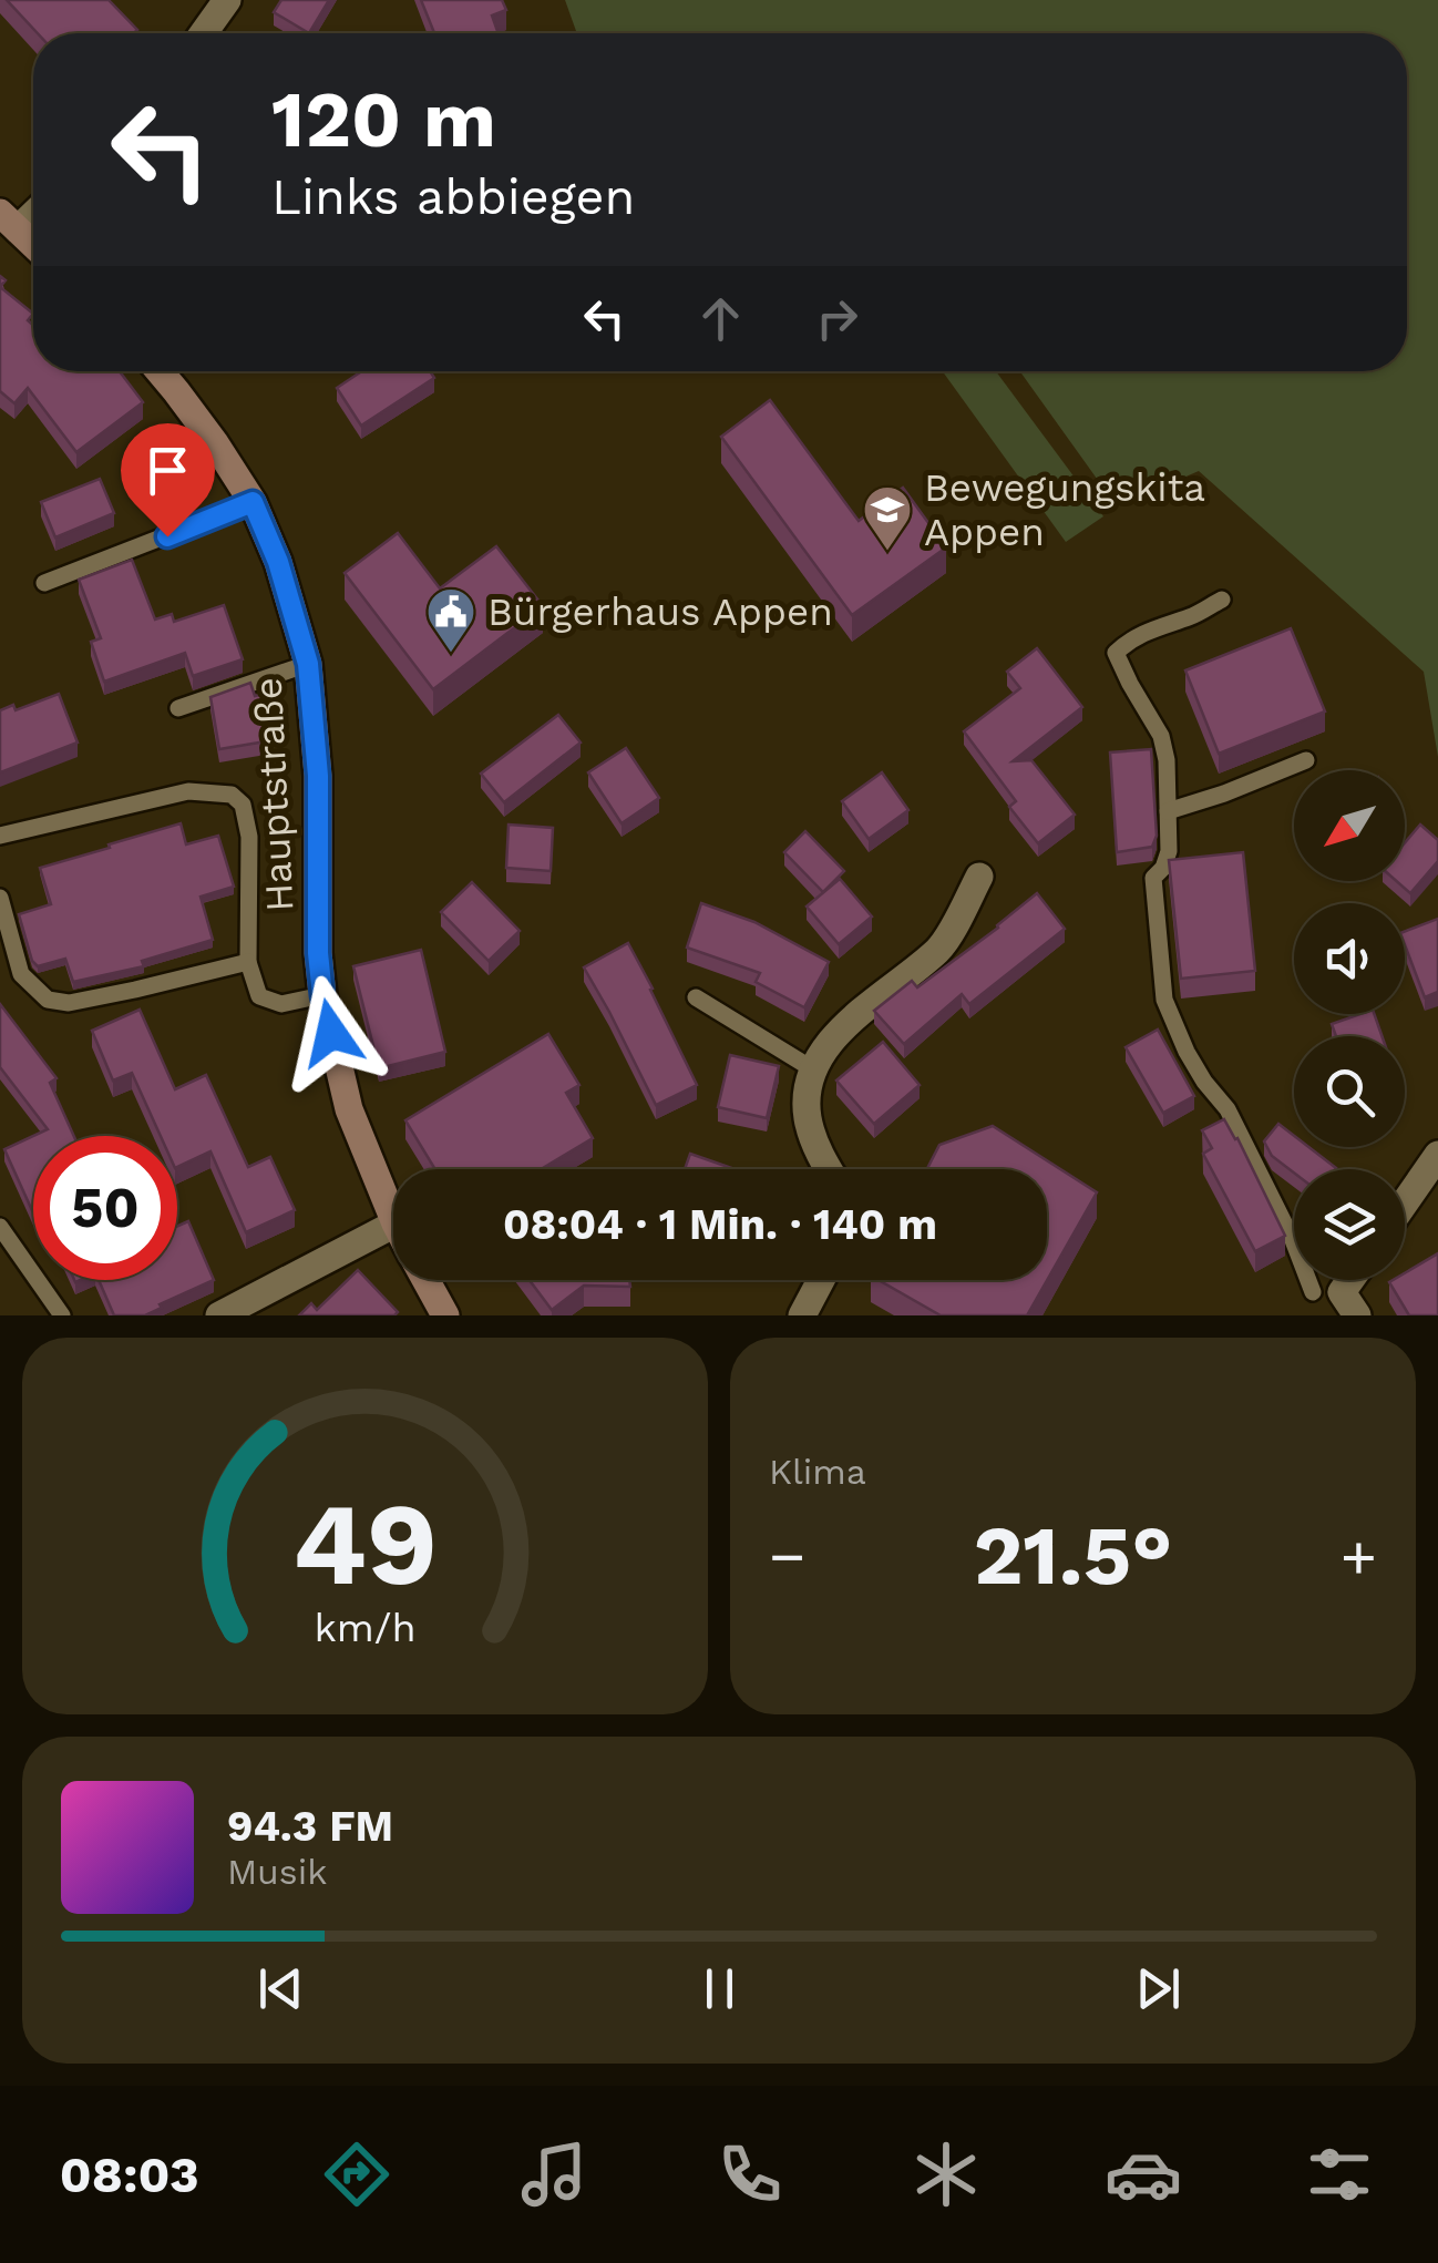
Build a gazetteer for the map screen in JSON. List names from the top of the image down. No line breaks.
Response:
{"streets":{"main road":["Hauptstraße"]},"places":{"school or university":["Bewegungskita Appen"],"public building":["Bürgerhaus Appen"]},"north":"bottom left","page":{"turn":["120 m","Links abbiegen"],"limit":"50","trip":"08:04 · 1 Min. · 140 m","tile":"Klima","heat":["−","21.5°","+"],"song":["94.3 FM","Musik"],"tabs":"08:03","gauge":["49","km/h"]}}
